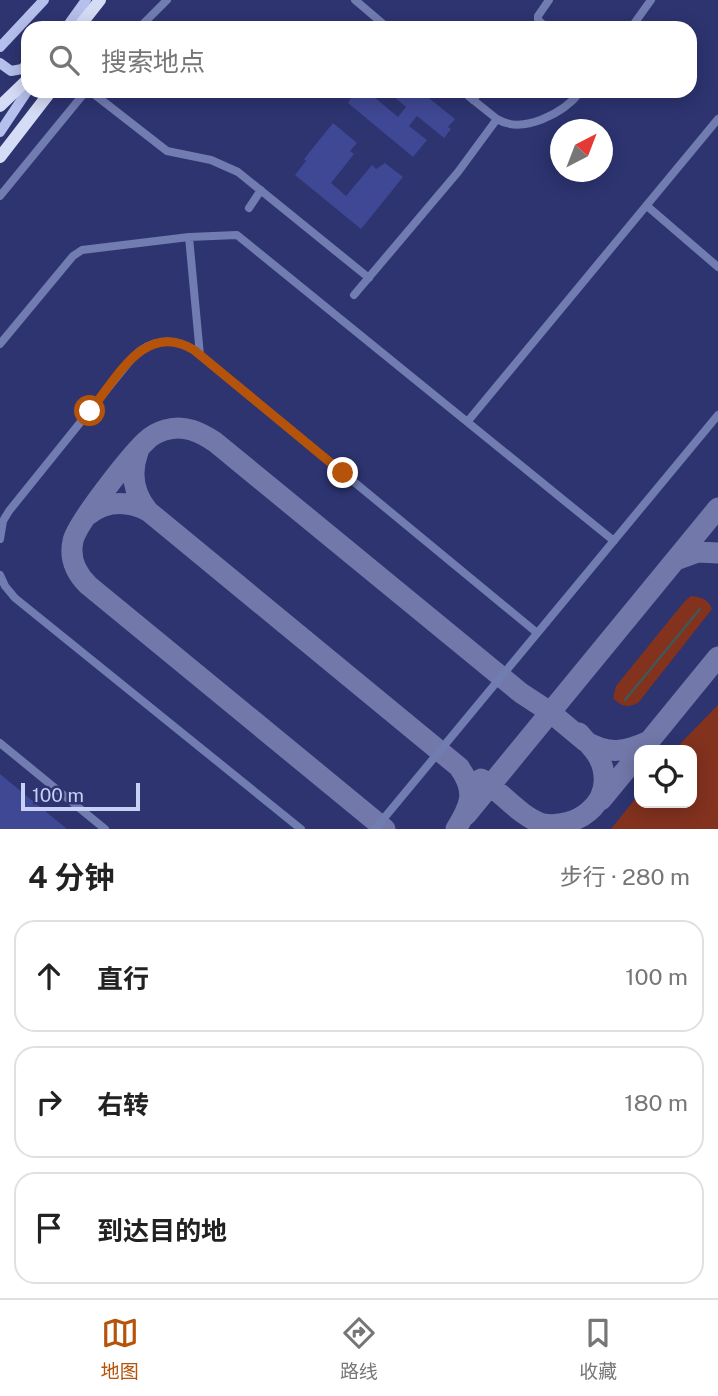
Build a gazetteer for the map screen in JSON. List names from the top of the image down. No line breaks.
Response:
{"scale_bar":"100 m","north":"top right","page":{"search":"搜索地点","scale":"100 m","heading":["4 分钟","步行 · 280 m"],"list":[["直行","100 m"],["右转","180 m"],"到达目的地"],"nav":["地图","路线","收藏"]}}
